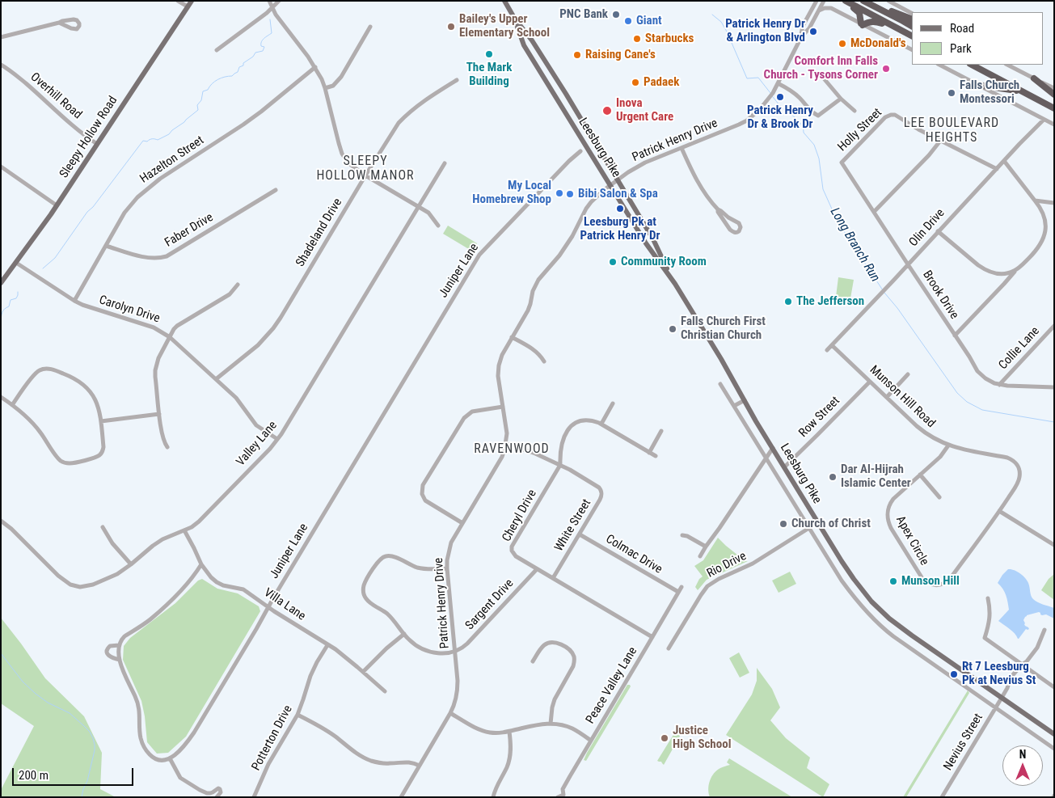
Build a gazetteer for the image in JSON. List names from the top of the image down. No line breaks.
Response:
{"streets":{"main road":["Sleepy Hollow Road","Leesburg Pike"],"street":["Overhill Road","Holly Street","Patrick Henry Drive","Hazelton Street","Olin Drive","Faber Drive","Shadeland Drive","Juniper Lane","Brook Drive","Carolyn Drive","Collie Lane","Munson Hill Road","Row Street","Valley Lane","Cheryl Drive","White Street","Apex Circle","Colmac Drive","Rio Drive","Villa Lane","Sargent Drive","Peace Valley Lane","Potterton Drive","Nevius Street"]},"crossings":[["Overhill Road","Sleepy Hollow Road"],["Holly Street","Brook Drive"],["Sleepy Hollow Road","Carolyn Drive"],["Patrick Henry Drive","Leesburg Pike"],["Patrick Henry Drive","White Street"],["Patrick Henry Drive","Sargent Drive"],["Leesburg Pike","Row Street"],["Leesburg Pike","Rio Drive"],["Leesburg Pike","Nevius Street"],["Hazelton Street","Faber Drive"],["Hazelton Street","Carolyn Drive"],["Olin Drive","Brook Drive"],["Olin Drive","Munson Hill Road"],["Shadeland Drive","Carolyn Drive"],["Juniper Lane","Villa Lane"],["Brook Drive","Collie Lane"],["Carolyn Drive","Valley Lane"],["Munson Hill Road","Row Street"],["Munson Hill Road","Apex Circle"],["Valley Lane","Villa Lane"],["Cheryl Drive","White Street"],["Cheryl Drive","Sargent Drive"],["Cheryl Drive","Peace Valley Lane"],["White Street","Colmac Drive"],["Colmac Drive","Peace Valley Lane"],["Villa Lane","Potterton Drive"]],"districts":["LEE BOULEVARD HEIGHTS","SLEEPY HOLLOW MANOR","RAVENWOOD"],"water":["Long Branch Run"],"places":["PNC Bank","Giant","Bailey's Upper Elementary School","Patrick Henry Dr & Arlington Blvd","Starbucks","McDonald's","The Mark Building","Raising Cane's","Comfort Inn Falls Church - Tysons Corner","Padaek","Falls Church Montessori","Patrick Henry Dr & Brook Dr","Inova Urgent Care","My Local Homebrew Shop","Bibi Salon & Spa","Leesburg Pk at Patrick Henry Dr","Community Room","The Jefferson","Falls Church First Christian Church","Dar Al-Hijrah Islamic Center","Church of Christ","Munson Hill","Rt 7 Leesburg Pk at Nevius St","Justice High School"],"legend":["Road","Park"],"scale_bar":"200 m","north":"top"}
